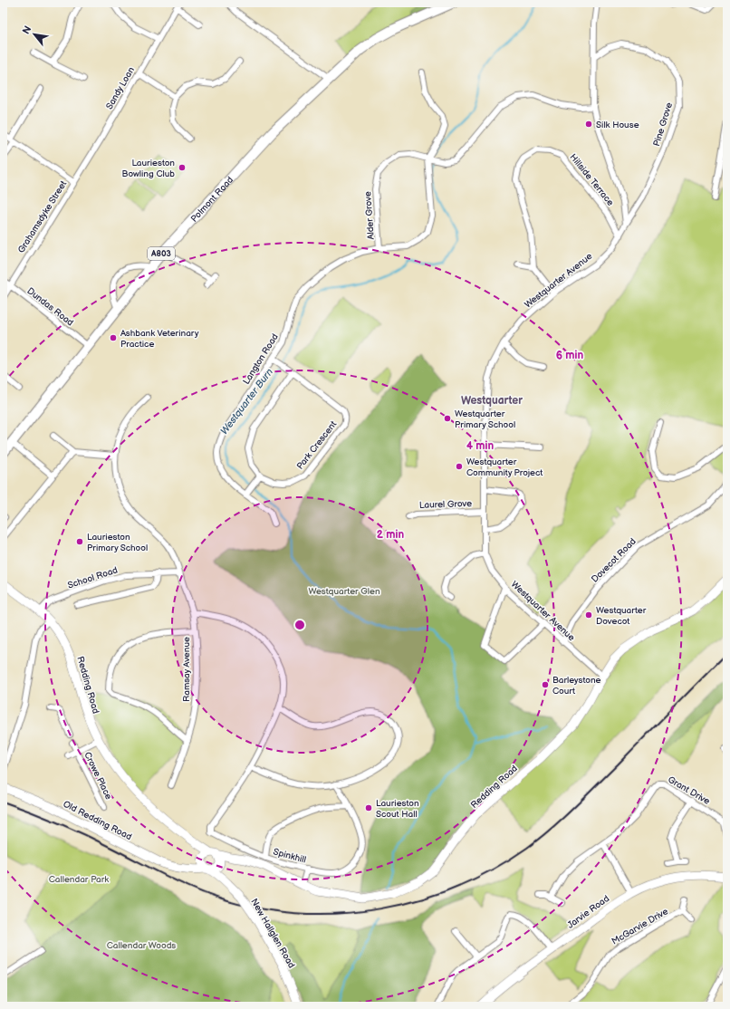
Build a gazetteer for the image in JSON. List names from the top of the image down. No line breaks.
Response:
{"streets":{"main road":["Polmont Road","A803","Redding Road","Old Redding Road","Jarvie Road","New Hallglen Road"],"street":["Sandy Loan","Pine Grove","Hillside Terrace","Alder Grove","Grahamsdyke Street","Westquarter Avenue","Dundas Road","Langton Road","Park Crescent","Laurel Grove","Dovecot Road","School Road","Ramsay Avenue","Crowe Place","Grant Drive","Spinkhill","McGarvie Drive"]},"crossings":[["Sandy Loan","Grahamsdyke Street"],["Pine Grove","Westquarter Avenue"],["Hillside Terrace","Westquarter Avenue"],["Polmont Road","A803"],["Polmont Road","Dundas Road"],["Alder Grove","Langton Road"],["Grahamsdyke Street","Dundas Road"],["Westquarter Avenue","Laurel Grove"],["Westquarter Avenue","Dovecot Road"],["Westquarter Avenue","Redding Road"],["Langton Road","Park Crescent"],["School Road","Ramsay Avenue"],["School Road","Redding Road"],["Redding Road","Crowe Place"],["Redding Road","Old Redding Road"],["Redding Road","New Hallglen Road"],["Old Redding Road","New Hallglen Road"]],"districts":["Westquarter"],"water":["Westquarter Burn"],"parks":["Westquarter Glen","Callendar Park","Callendar Woods"],"places":["Silk House","Laurieston Bowling Club","Ashbank Veterinary Practice","Westquarter Primary School","Westquarter Community Project","Laurieston Primary School","Westquarter Dovecot","Barleystone Court","Laurieston Scout Hall"],"north":"top left","rings":["6 min","4 min","2 min"]}
